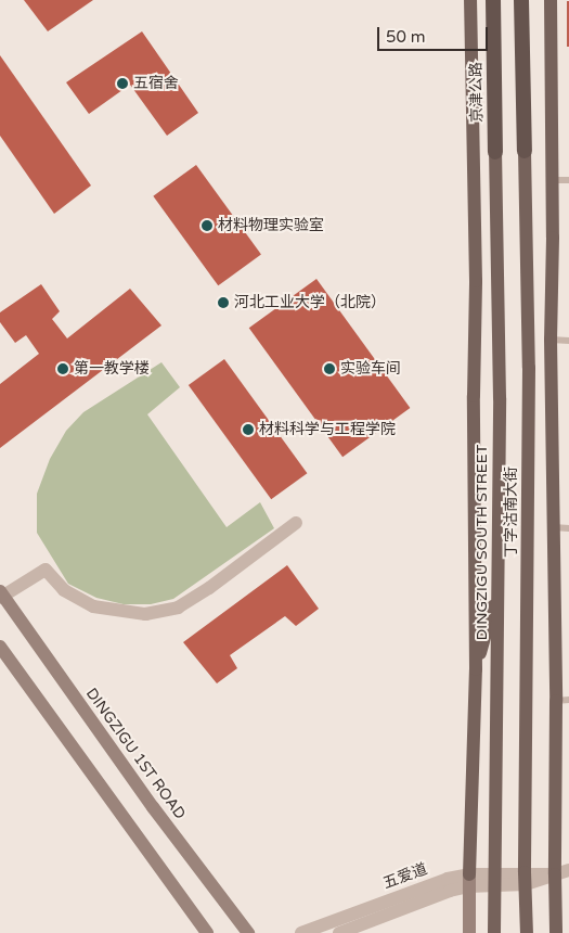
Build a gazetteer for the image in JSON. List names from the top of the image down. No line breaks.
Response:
{"streets":{"highway":["京津公路"],"main road":["丁字沽南大街","DINGZIGU SOUTH STREET","DINGZIGU 1ST ROAD"],"street":["五爱道"]},"crossings":[["京津公路","DINGZIGU SOUTH STREET"],["丁字沽南大街","五爱道"],["DINGZIGU SOUTH STREET","五爱道"]],"places":["五宿舍","材料物理实验室","河北工业大学（北院）","第一教学楼","实验车间","材料科学与工程学院"],"scale_bar":"50 m"}
